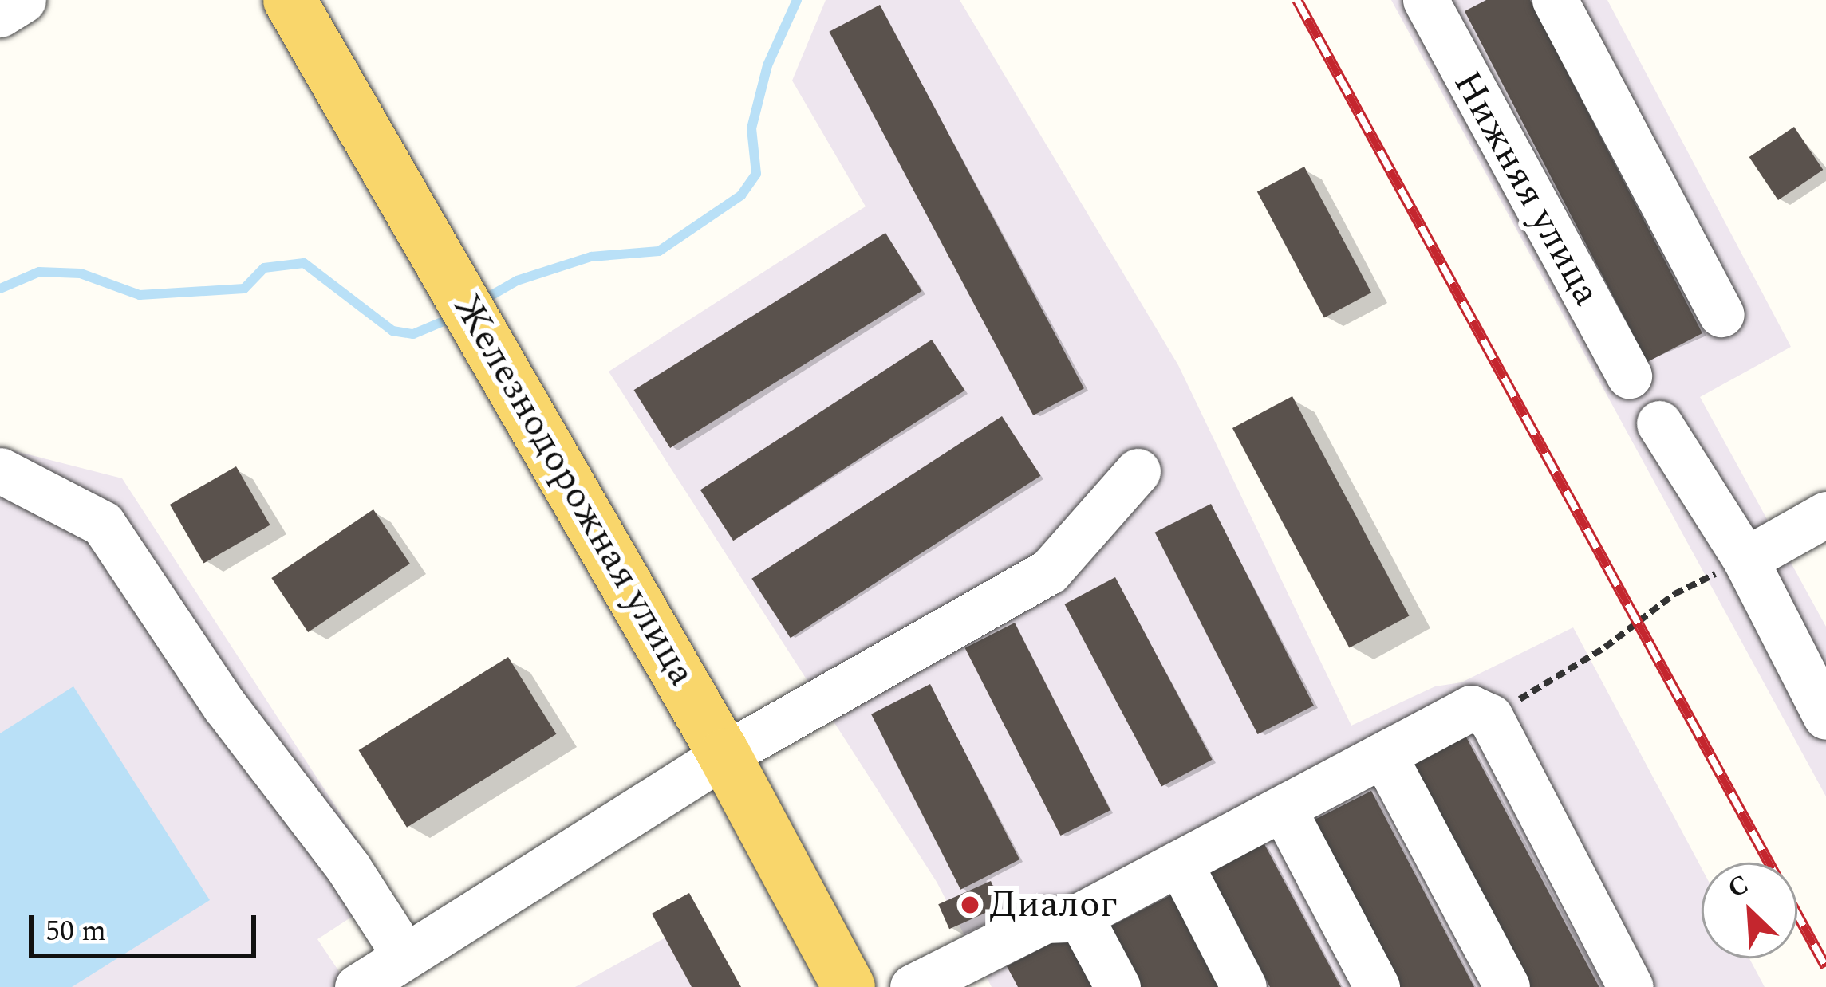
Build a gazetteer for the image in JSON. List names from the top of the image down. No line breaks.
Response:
{"streets":{"main road":["Железнодорожная улица"],"street":["Нижняя улица"]},"places":["Диалог"],"scale_bar":"50 m","north":"top left"}
